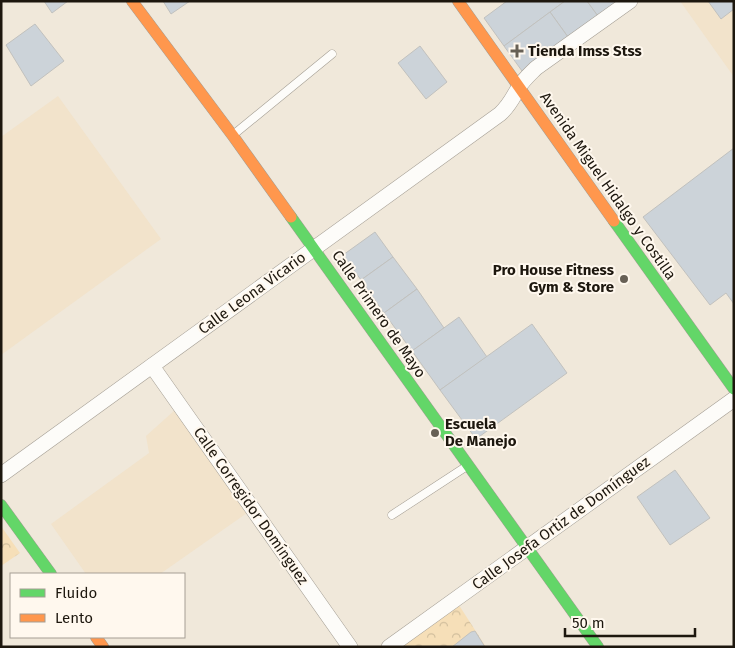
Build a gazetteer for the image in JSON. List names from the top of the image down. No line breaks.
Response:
{"streets":{"main road":["Avenida Miguel Hidalgo y Costilla","Calle Primero de Mayo"],"street":["Calle Leona Vicario","Calle Corregidor Domínguez","Calle Josefa Ortiz de Domínguez"]},"crossings":[["Avenida Miguel Hidalgo y Costilla","Calle Leona Vicario"],["Calle Leona Vicario","Calle Primero de Mayo"],["Calle Leona Vicario","Calle Corregidor Domínguez"],["Calle Primero de Mayo","Calle Josefa Ortiz de Domínguez"]],"places":{"health":["Tienda Imss Stss"],"other":["Pro House Fitness Gym & Store","Escuela De Manejo"]},"legend":["Fluido","Lento"],"scale_bar":"50 m"}
